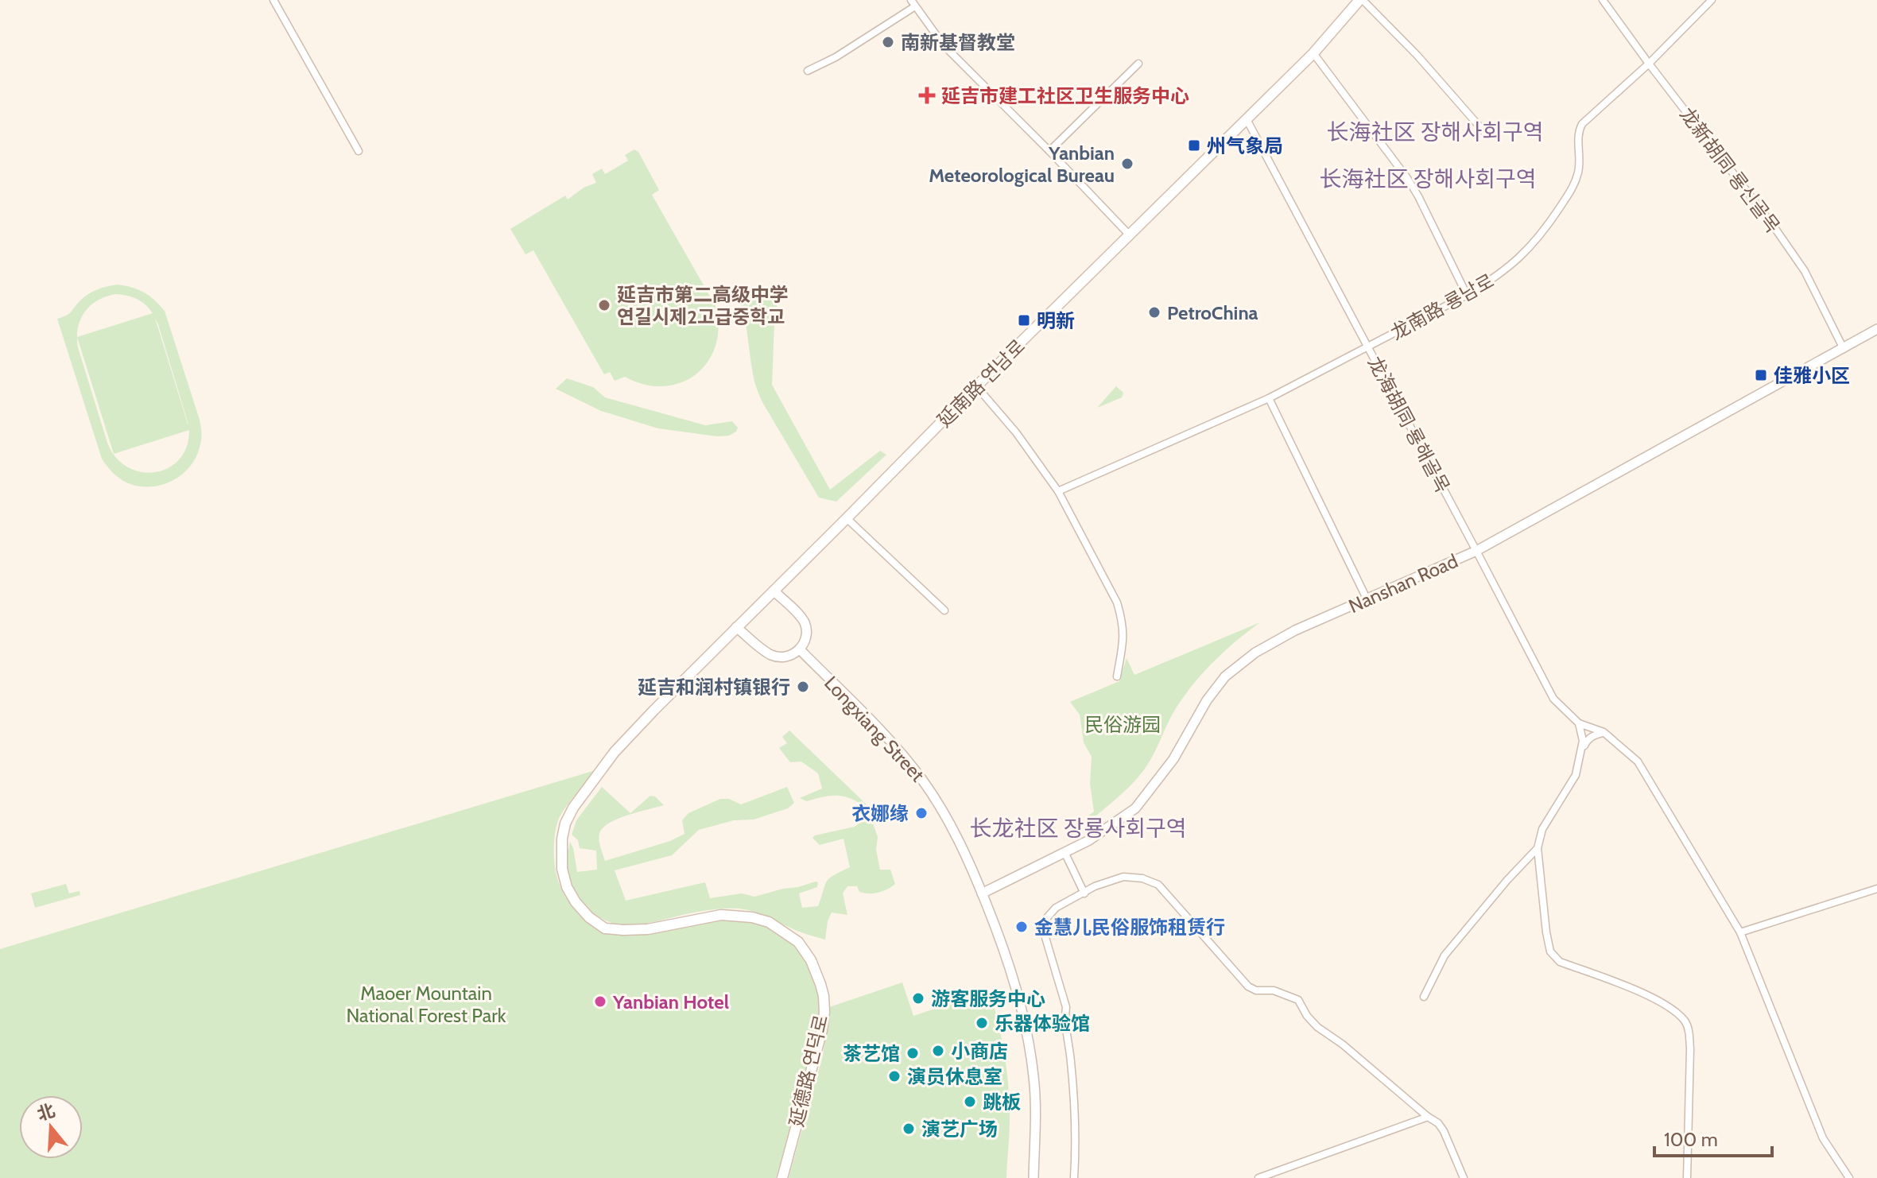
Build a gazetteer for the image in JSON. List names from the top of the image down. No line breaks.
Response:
{"streets":{"main road":["延南路 연남로","延德路 연덕로"],"street":["龙新胡同 룡신골목","龙南路 룡남로","龙海胡同 룡해골목","Nanshan Road","Longxiang Street"]},"crossings":[["龙新胡同 룡신골목","龙南路 룡남로"],["龙新胡同 룡신골목","Nanshan Road"],["龙南路 룡남로","龙海胡同 룡해골목"],["延南路 연남로","龙海胡同 룡해골목"],["延南路 연남로","延德路 연덕로"],["龙海胡同 룡해골목","Nanshan Road"],["Nanshan Road","Longxiang Street"]],"districts":["长海社区 장해사회구역","长海社区 장해사회구역","长龙社区 장룡사회구역"],"parks":["民俗游园","Maoer Mountain National Forest Park"],"places":{"other":["南新基督教堂","Yanbian Meteorological Bureau","延吉市第二高级中学 연길시제2고급중학교","PetroChina","延吉和润村镇银行","衣娜缘","金慧儿民俗服饰租赁行","游客服务中心","Yanbian Hotel","乐器体验馆","小商店","茶艺馆","演员休息室","跳板","演艺广场"],"health":["延吉市建工社区卫生服务中心"],"transit":["州气象局","明新","佳雅小区"]},"scale_bar":"100 m","north":"top"}
